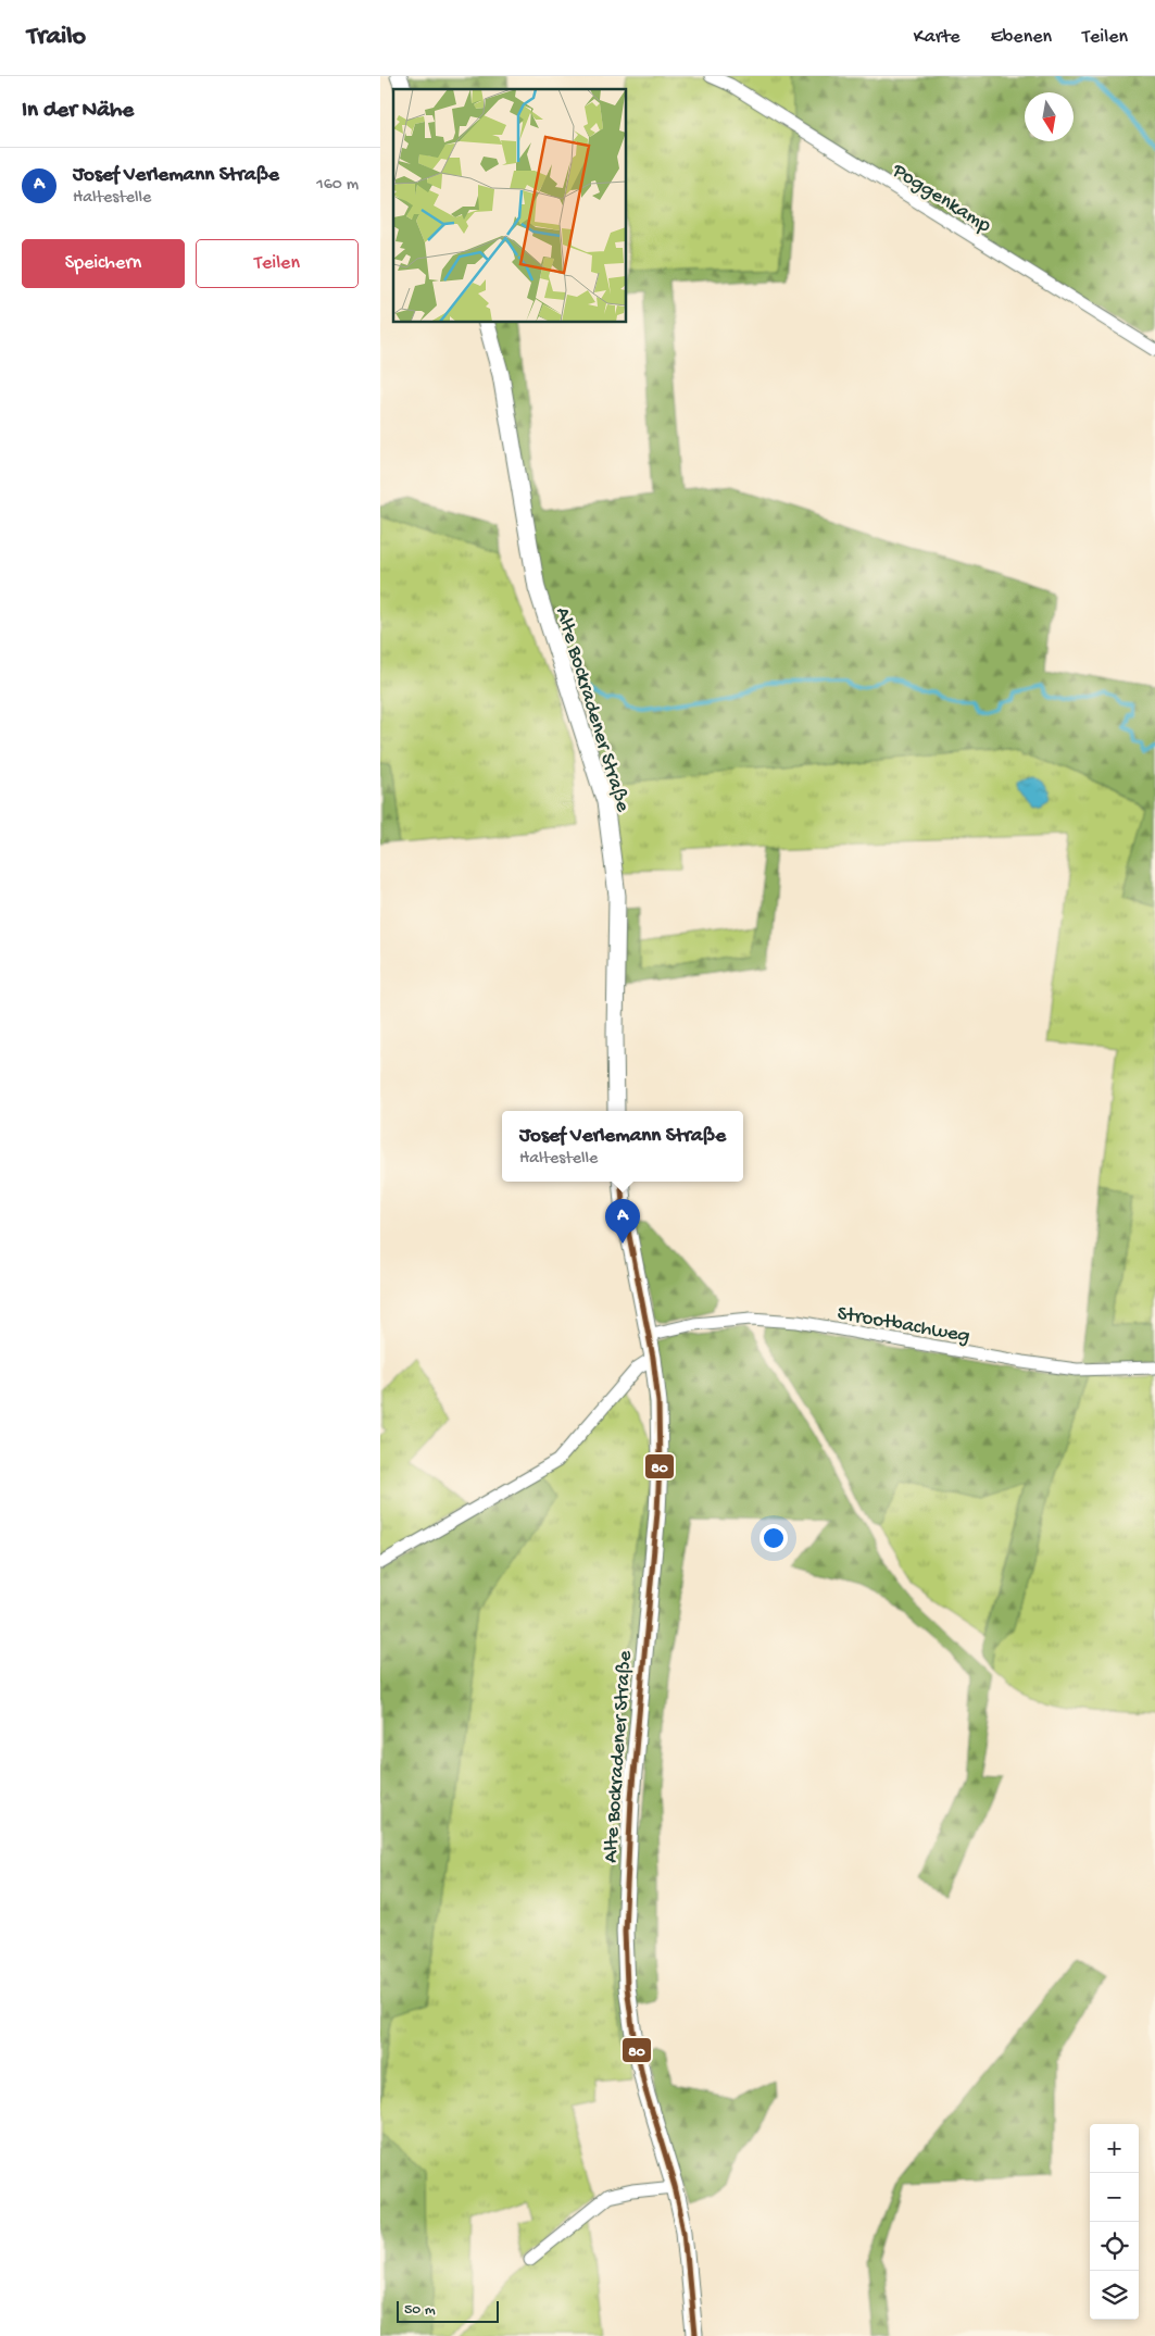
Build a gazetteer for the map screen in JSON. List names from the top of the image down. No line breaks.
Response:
{"streets":{"street":["Poggenkamp","Alte Bockradener Straße","Strootbachweg"]},"crossings":[["Alte Bockradener Straße","Strootbachweg"]],"lines":["transit line 80"],"scale_bar":"50 m","north":"bottom","page":{"header":"Trailo","nav":["Karte","Ebenen","Teilen"],"heading":"In der Nähe","list":[{"mark":"A","name":"Josef Verlemann Straße","note":"Haltestelle","value":"160 m"}],"buttons":["Speichern","Teilen"],"popup":["Josef Verlemann Straße","Haltestelle"],"pins":"A","map_buttons":["+","−"],"scale":"50 m"}}
